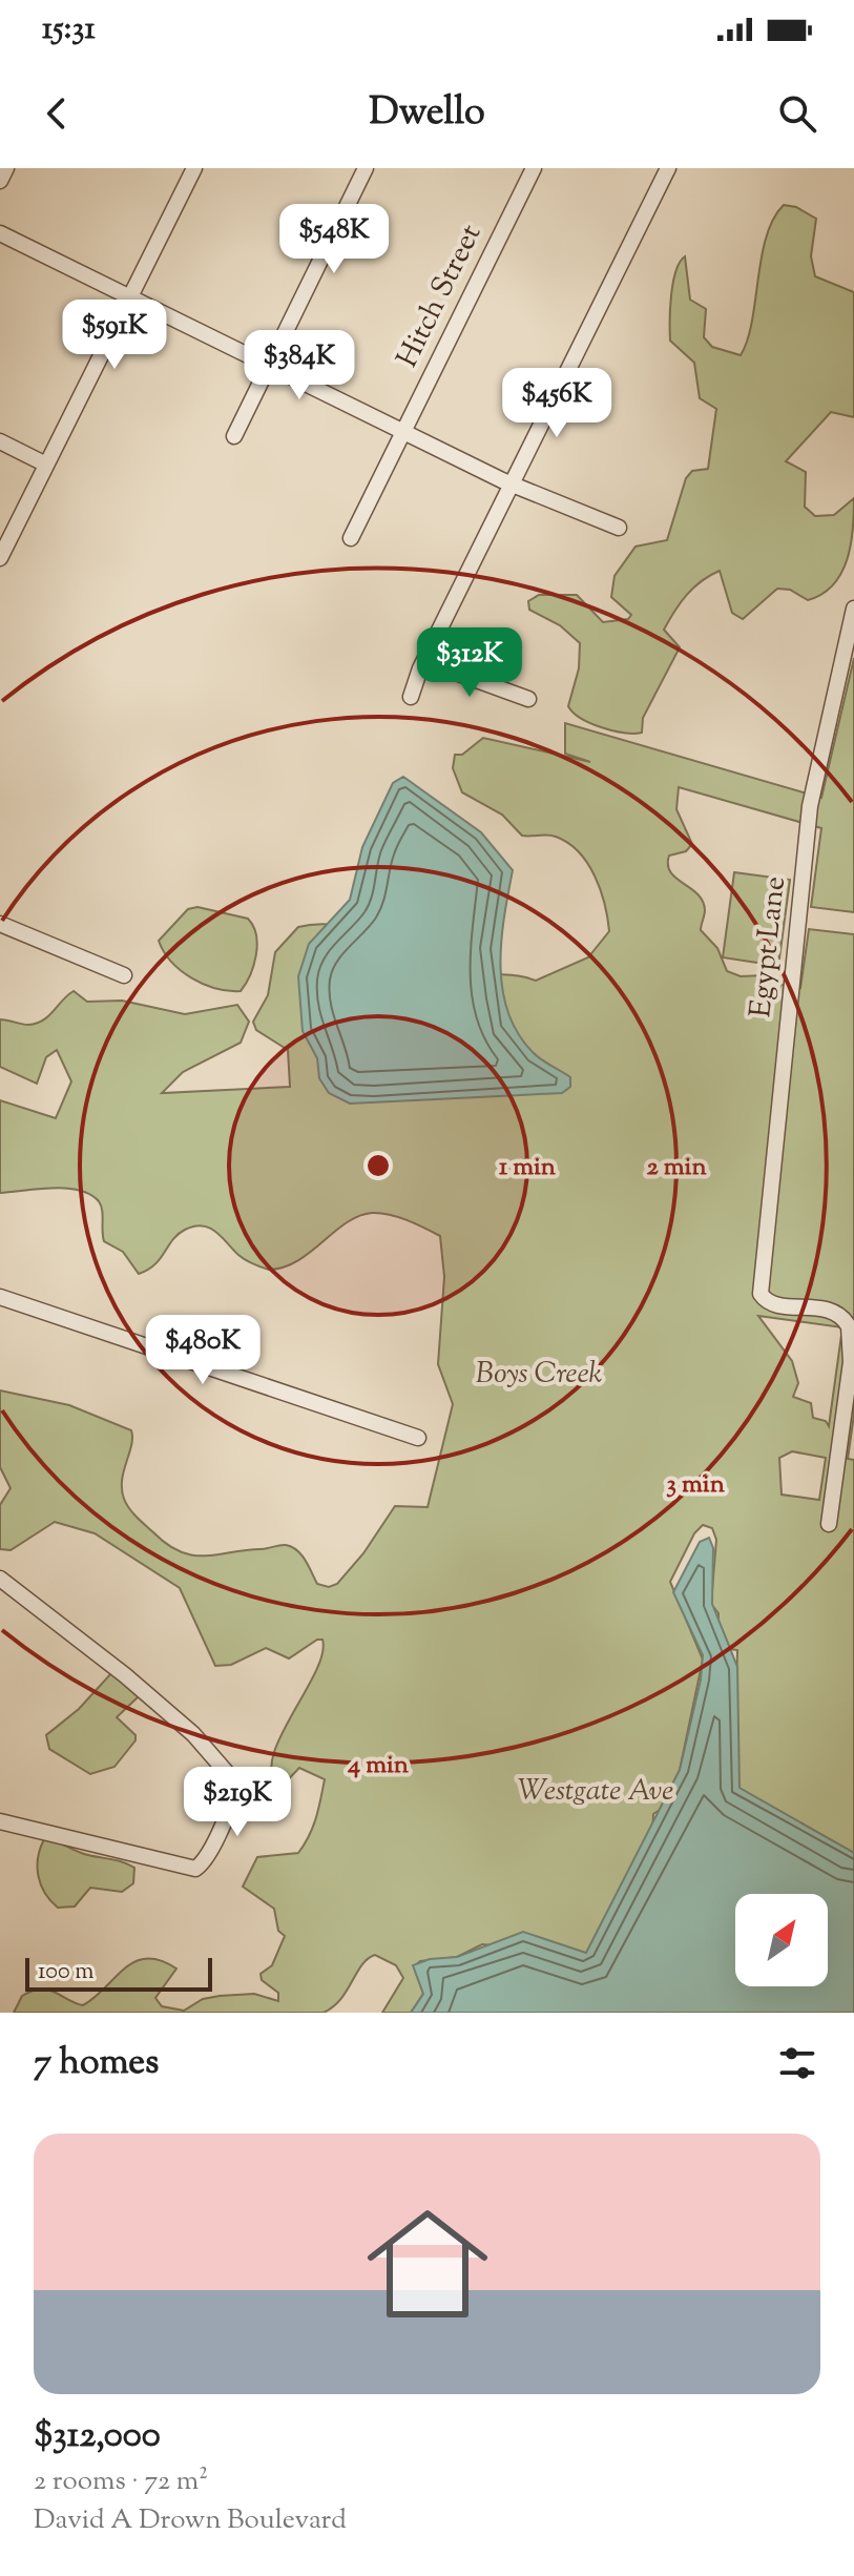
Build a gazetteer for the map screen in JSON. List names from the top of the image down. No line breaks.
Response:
{"streets":{"street":["Hitch Street","Egypt Lane"]},"parks":["Boys Creek","Westgate Ave"],"scale_bar":"100 m","north":"top right","page":{"status":"15:31","header":"Dwello","price":["$548K","$591K","$384K","$456K","$312K","$480K","$219K"],"scale":"100 m","heading":"7 homes","list":[{"name":"$312,000","note":"2 rooms · 72 m² · David A Drown Boulevard"}]},"rings":["1 min","2 min","3 min","4 min"]}
